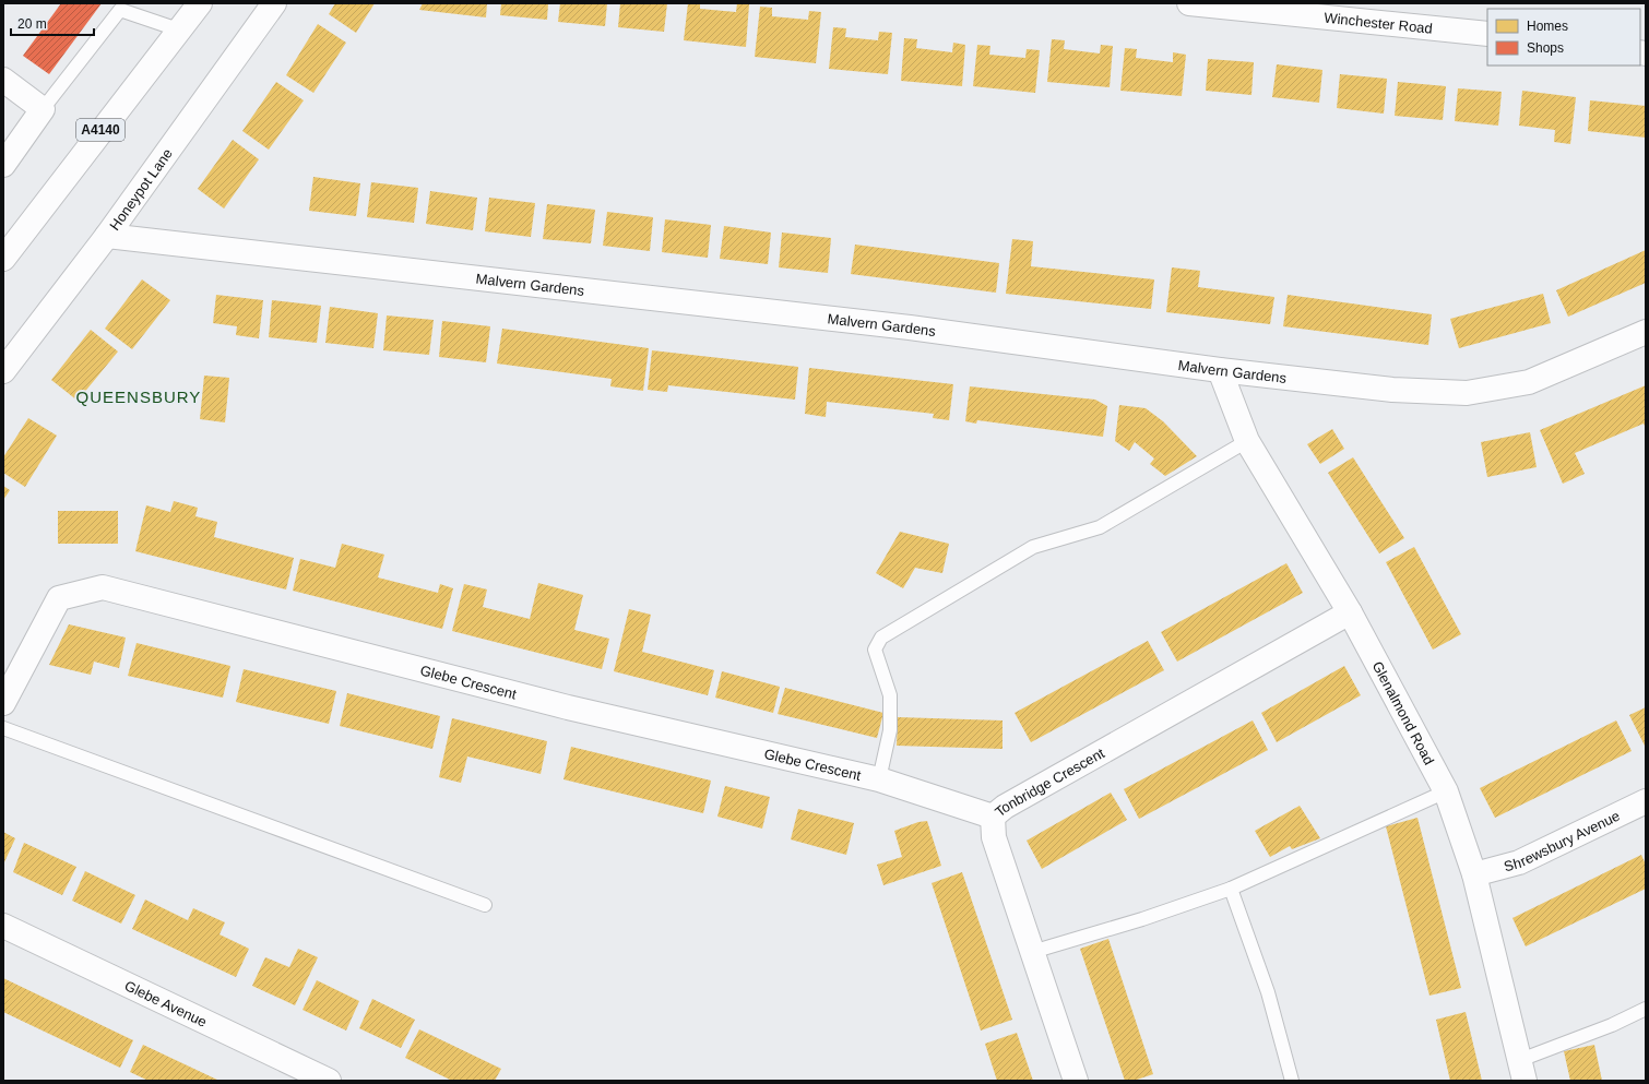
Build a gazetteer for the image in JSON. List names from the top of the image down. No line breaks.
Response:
{"streets":{"street":["Winchester Road","A4140","Honeypot Lane","Malvern Gardens","Glebe Crescent","Glenalmond Road","Tonbridge Crescent","Shrewsbury Avenue","Glebe Avenue"]},"crossings":[["Honeypot Lane","Malvern Gardens"],["Malvern Gardens","Glenalmond Road"],["Glebe Crescent","Tonbridge Crescent"],["Glenalmond Road","Tonbridge Crescent"],["Glenalmond Road","Shrewsbury Avenue"]],"districts":["QUEENSBURY"],"legend":["Homes","Shops"],"scale_bar":"20 m"}
